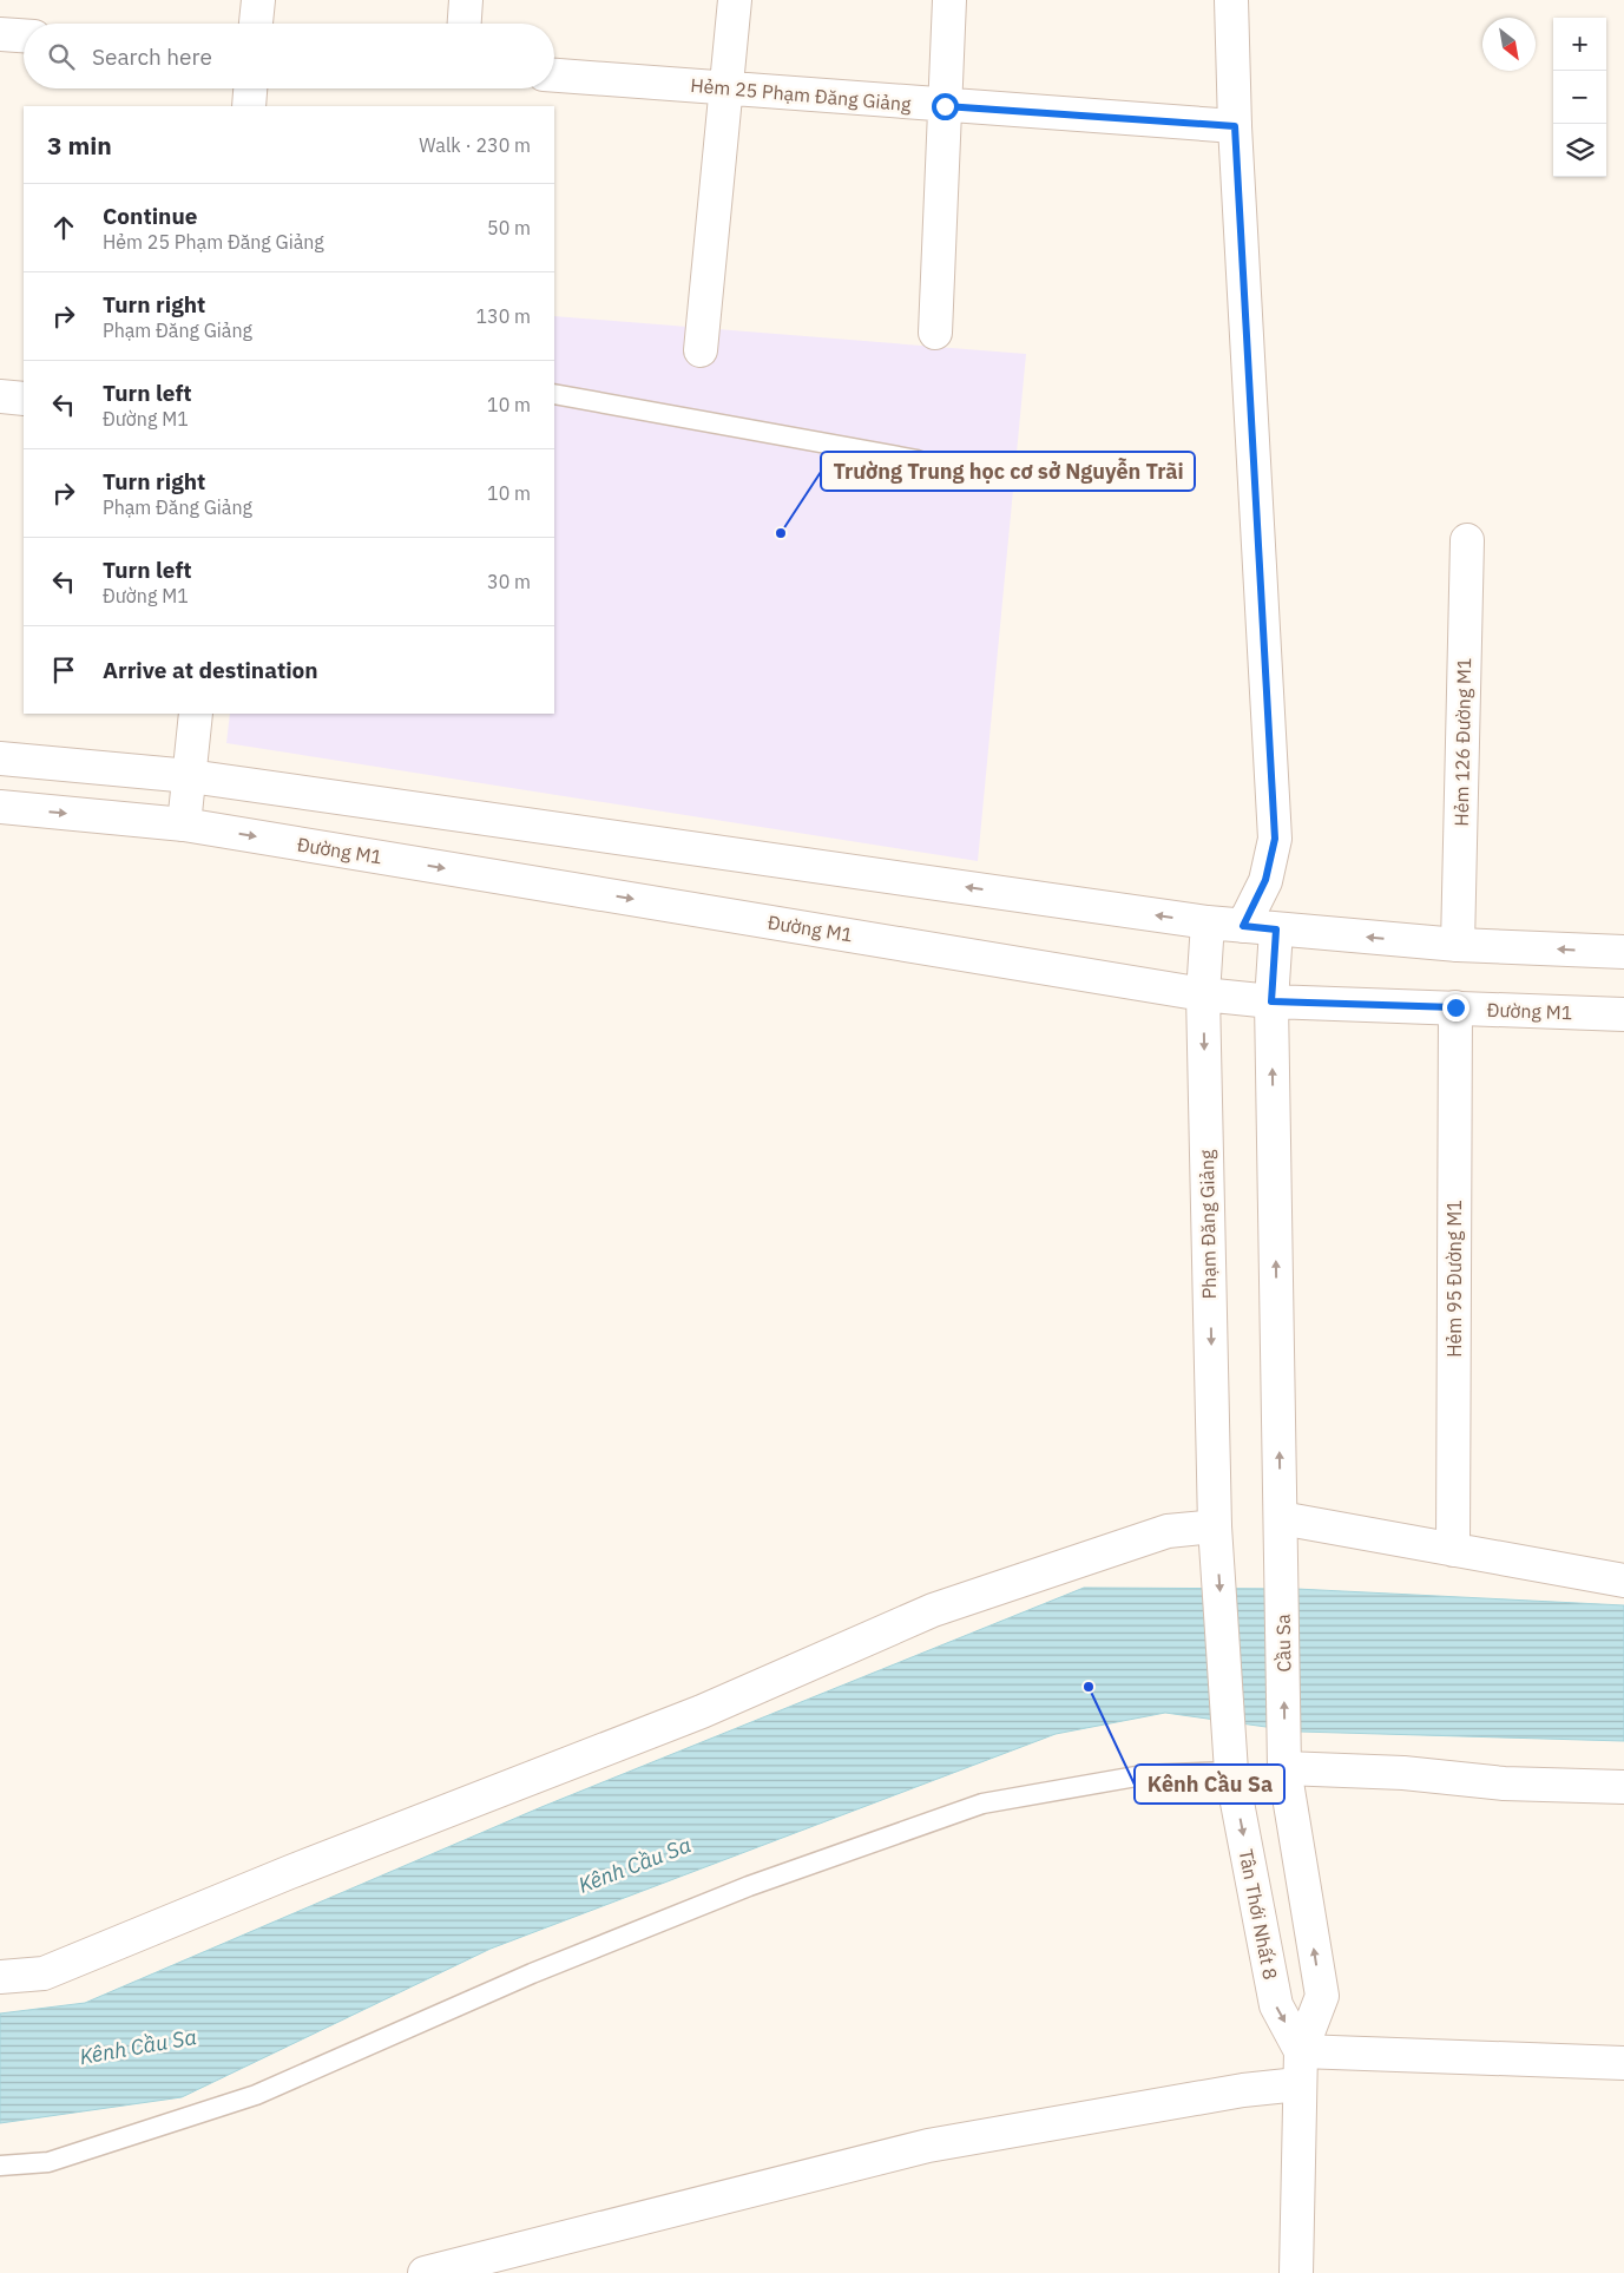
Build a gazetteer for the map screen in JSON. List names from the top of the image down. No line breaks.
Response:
{"streets":{"street":["Hẻm 25 Phạm Đăng Giảng","Hẻm 126 Đường M1","Đường M1","Phạm Đăng Giảng","Hẻm 95 Đường M1","Cầu Sa","Tân Thới Nhất 8"]},"crossings":[["Đường M1","Phạm Đăng Giảng"],["Đường M1","Hẻm 95 Đường M1"]],"water":["Kênh Cầu Sa"],"places":["Trường Trung học cơ sở Nguyễn Trãi","Kênh Cầu Sa"],"north":"bottom right","page":{"map_buttons":["+","−"],"search":"Search here","heading":["3 min","Walk · 230 m"],"list":[["Continue","Hẻm 25 Phạm Đăng Giảng","50 m"],["Turn right","Phạm Đăng Giảng","130 m"],["Turn left","Đường M1","10 m"],["Turn right","Phạm Đăng Giảng","10 m"],["Turn left","Đường M1","30 m"],"Arrive at destination"]}}
